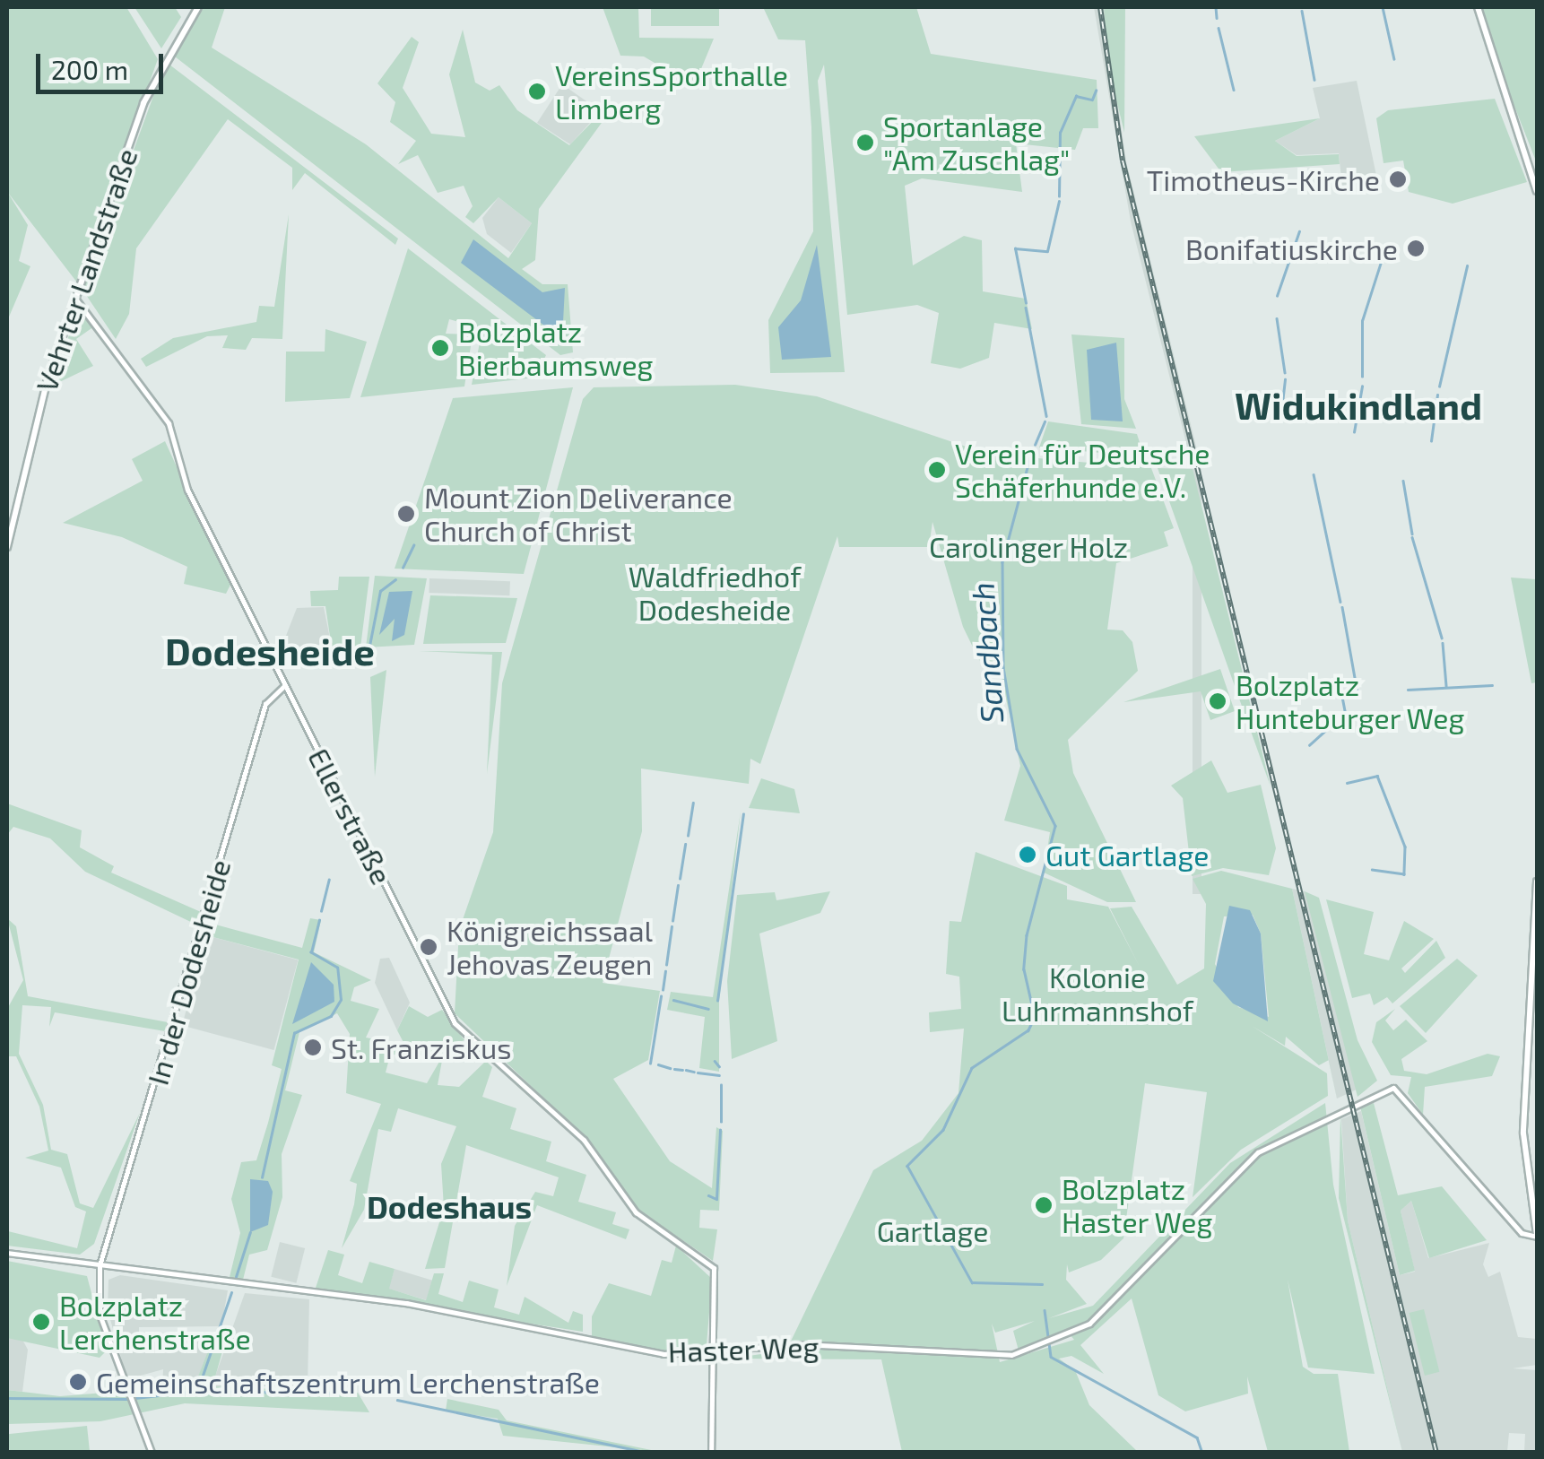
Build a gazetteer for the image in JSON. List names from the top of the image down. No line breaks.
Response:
{"streets":{"main road":["Vehrter Landstraße"],"street":["Ellerstraße","In der Dodesheide","Haster Weg"]},"crossings":[["Vehrter Landstraße","Ellerstraße"],["Ellerstraße","In der Dodesheide"],["Ellerstraße","Haster Weg"],["In der Dodesheide","Haster Weg"]],"districts":["Widukindland","Dodesheide","Dodeshaus"],"water":["Sandbach"],"parks":["Carolinger Holz","Waldfriedhof Dodesheide","Kolonie Luhrmannshof","Gartlage"],"places":["VereinsSporthalle Limberg","Sportanlage \"Am Zuschlag\"","Timotheus-Kirche","Bonifatiuskirche","Bolzplatz Bierbaumsweg","Verein für Deutsche Schäferhunde e.V.","Mount Zion Deliverance Church of Christ","Bolzplatz Hunteburger Weg","Gut Gartlage","Königreichssaal Jehovas Zeugen","St. Franziskus","Bolzplatz Haster Weg","Bolzplatz Lerchenstraße","Gemeinschaftszentrum Lerchenstraße"],"scale_bar":"200 m"}
